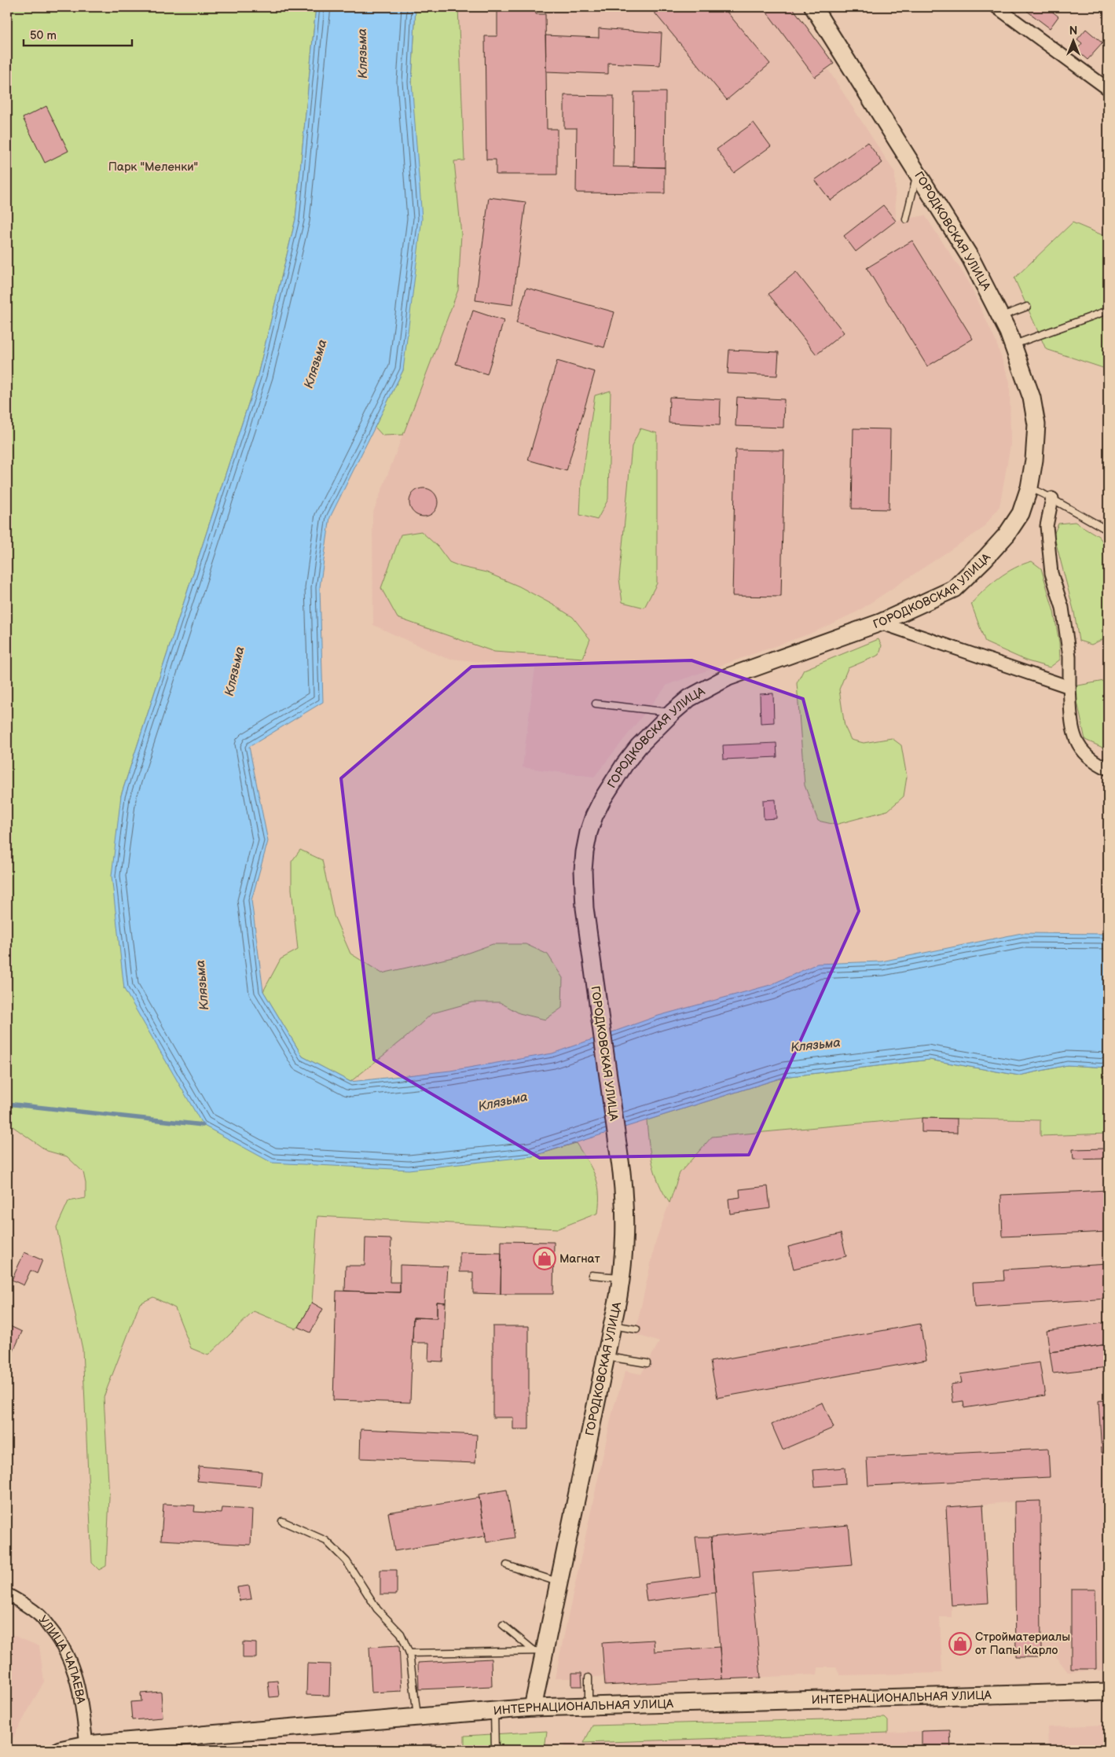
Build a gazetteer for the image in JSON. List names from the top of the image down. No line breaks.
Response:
{"streets":{"main road":["ГОРОДКОВСКАЯ УЛИЦА","ИНТЕРНАЦИОНАЛЬНАЯ УЛИЦА"],"street":["УЛИЦА ЧАПАЕВА"]},"crossings":[["ГОРОДКОВСКАЯ УЛИЦА","ИНТЕРНАЦИОНАЛЬНАЯ УЛИЦА"],["УЛИЦА ЧАПАЕВА","ИНТЕРНАЦИОНАЛЬНАЯ УЛИЦА"]],"water":["Клязьма"],"parks":["Парк \"Меленки\""],"places":{"shop":["Магнат","Стройматериалы от Папы Карло"]},"scale_bar":"50 m","north":"top"}
